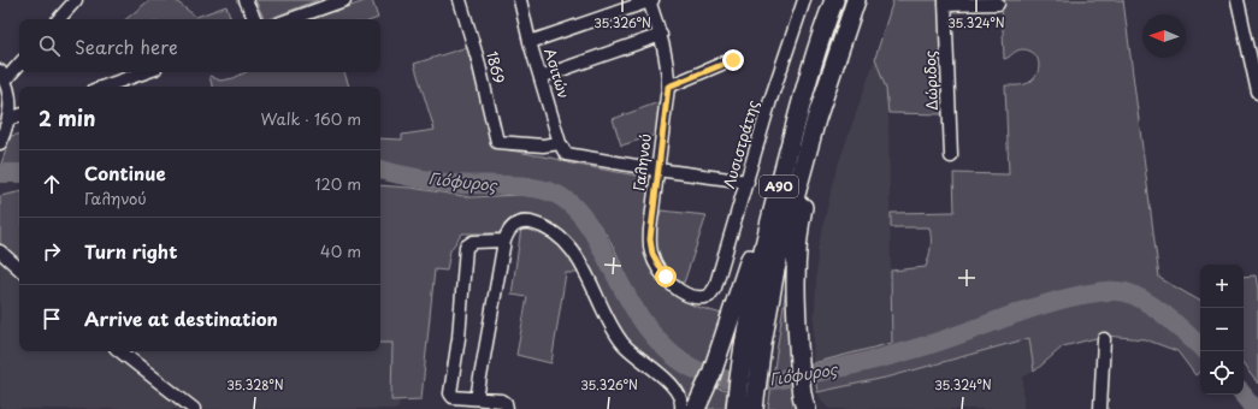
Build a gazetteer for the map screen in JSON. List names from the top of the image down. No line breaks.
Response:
{"streets":{"highway":["Α90"],"street":["1869","Ασιτών","Δώριδος","Λυσιστράτης","Γαληνού"]},"crossings":[["1869","Ασιτών"],["Ασιτών","Γαληνού"],["Λυσιστράτης","Γαληνού"]],"water":["Γιόφυρος"],"north":"left","page":{"search":"Search here","heading":["2 min","Walk · 160 m"],"list":[["Continue","Γαληνού","120 m"],["Turn right","40 m"],"Arrive at destination"],"map_buttons":["+","−"]},"coordinates":["35.326°N","35.324°N","35.328°N"]}
